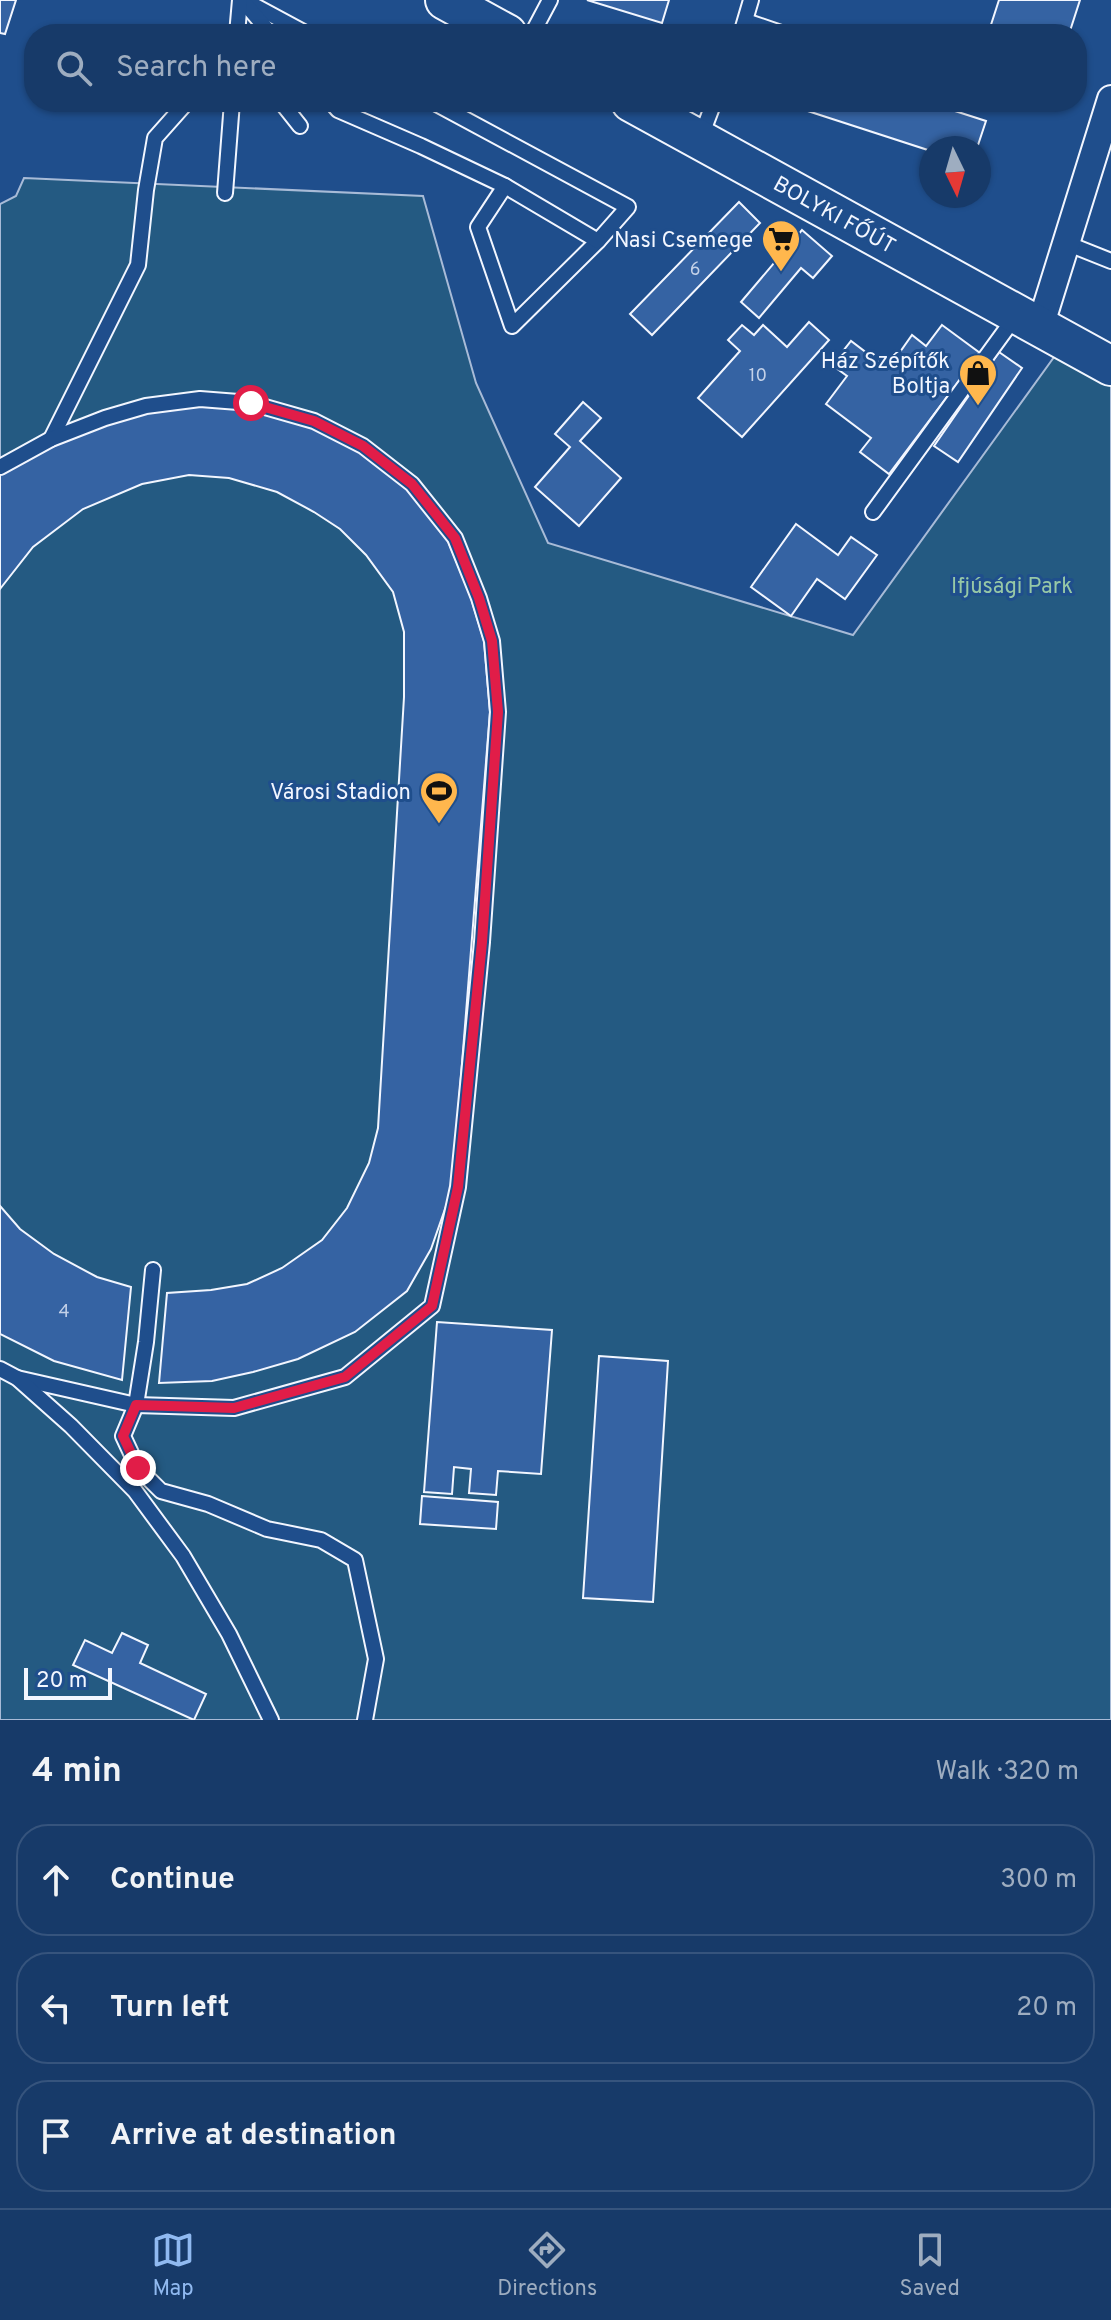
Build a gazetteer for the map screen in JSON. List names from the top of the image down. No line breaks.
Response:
{"streets":{"main road":["BOLYKI FŐÚT"]},"parks":["Ifjúsági Park"],"places":{"supermarket":["Nasi Csemege"],"shop":["Ház Szépítők Boltja"],"sports":["Városi Stadion"]},"house_numbers":["6","10","4"],"scale_bar":"20 m","north":"bottom","page":{"search":"Search here","scale":"20 m","heading":["4 min","Walk · 320 m"],"list":[["Continue","300 m"],["Turn left","20 m"],"Arrive at destination"],"nav":["Map","Directions","Saved"]}}
